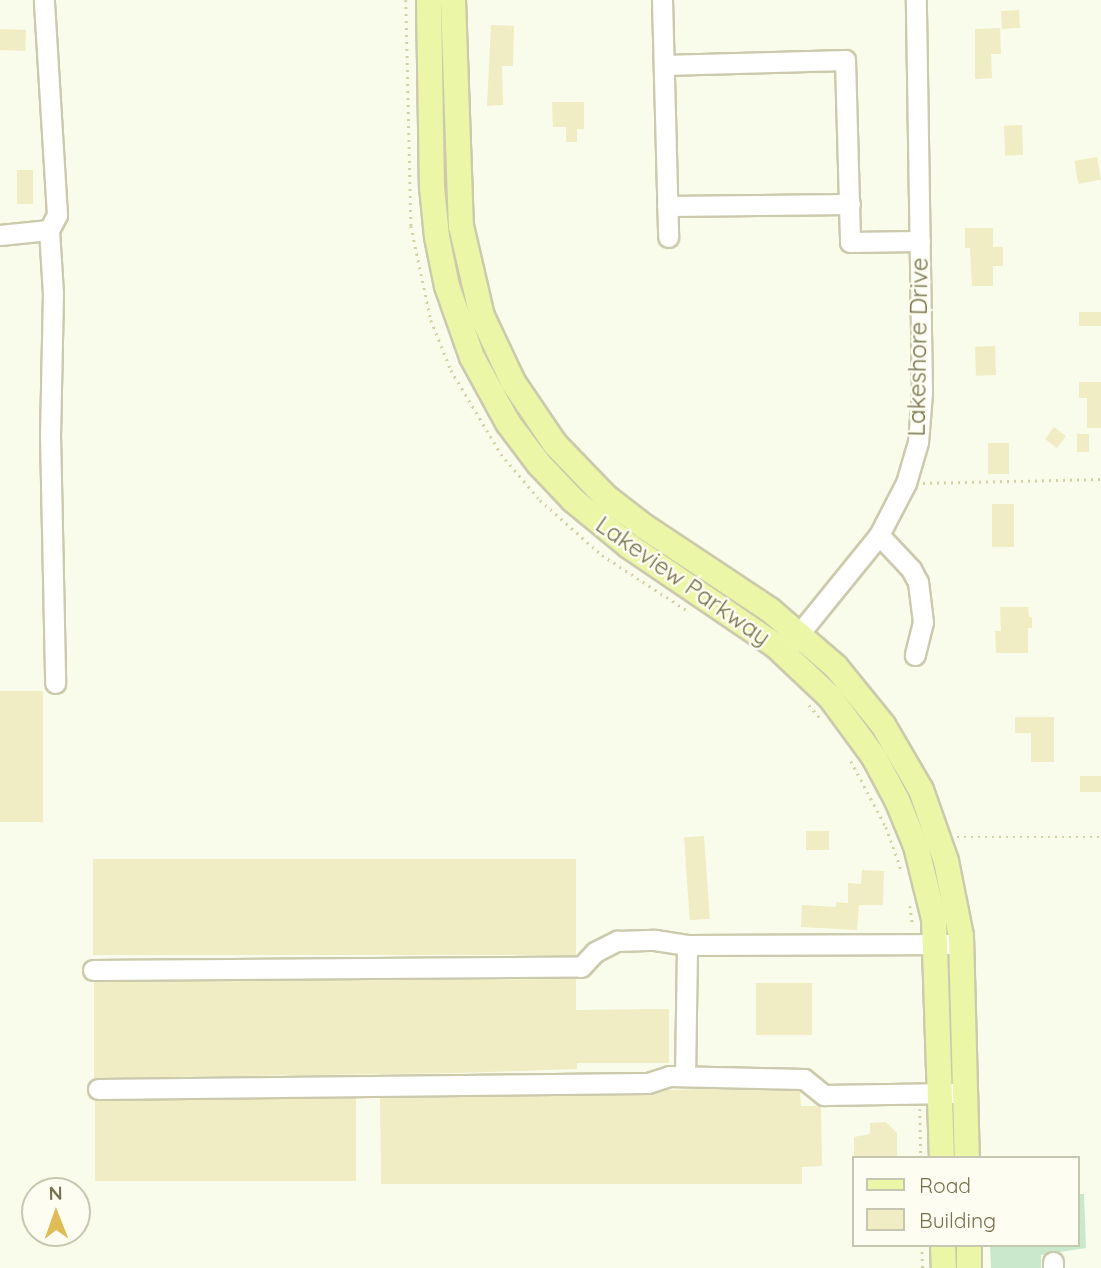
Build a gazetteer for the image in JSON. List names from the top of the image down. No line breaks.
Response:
{"streets":{"main road":["Lakeview Parkway"],"street":["Lakeshore Drive"]},"crossings":[["Lakeshore Drive","Lakeview Parkway"]],"legend":["Road","Building"],"north":"top"}
